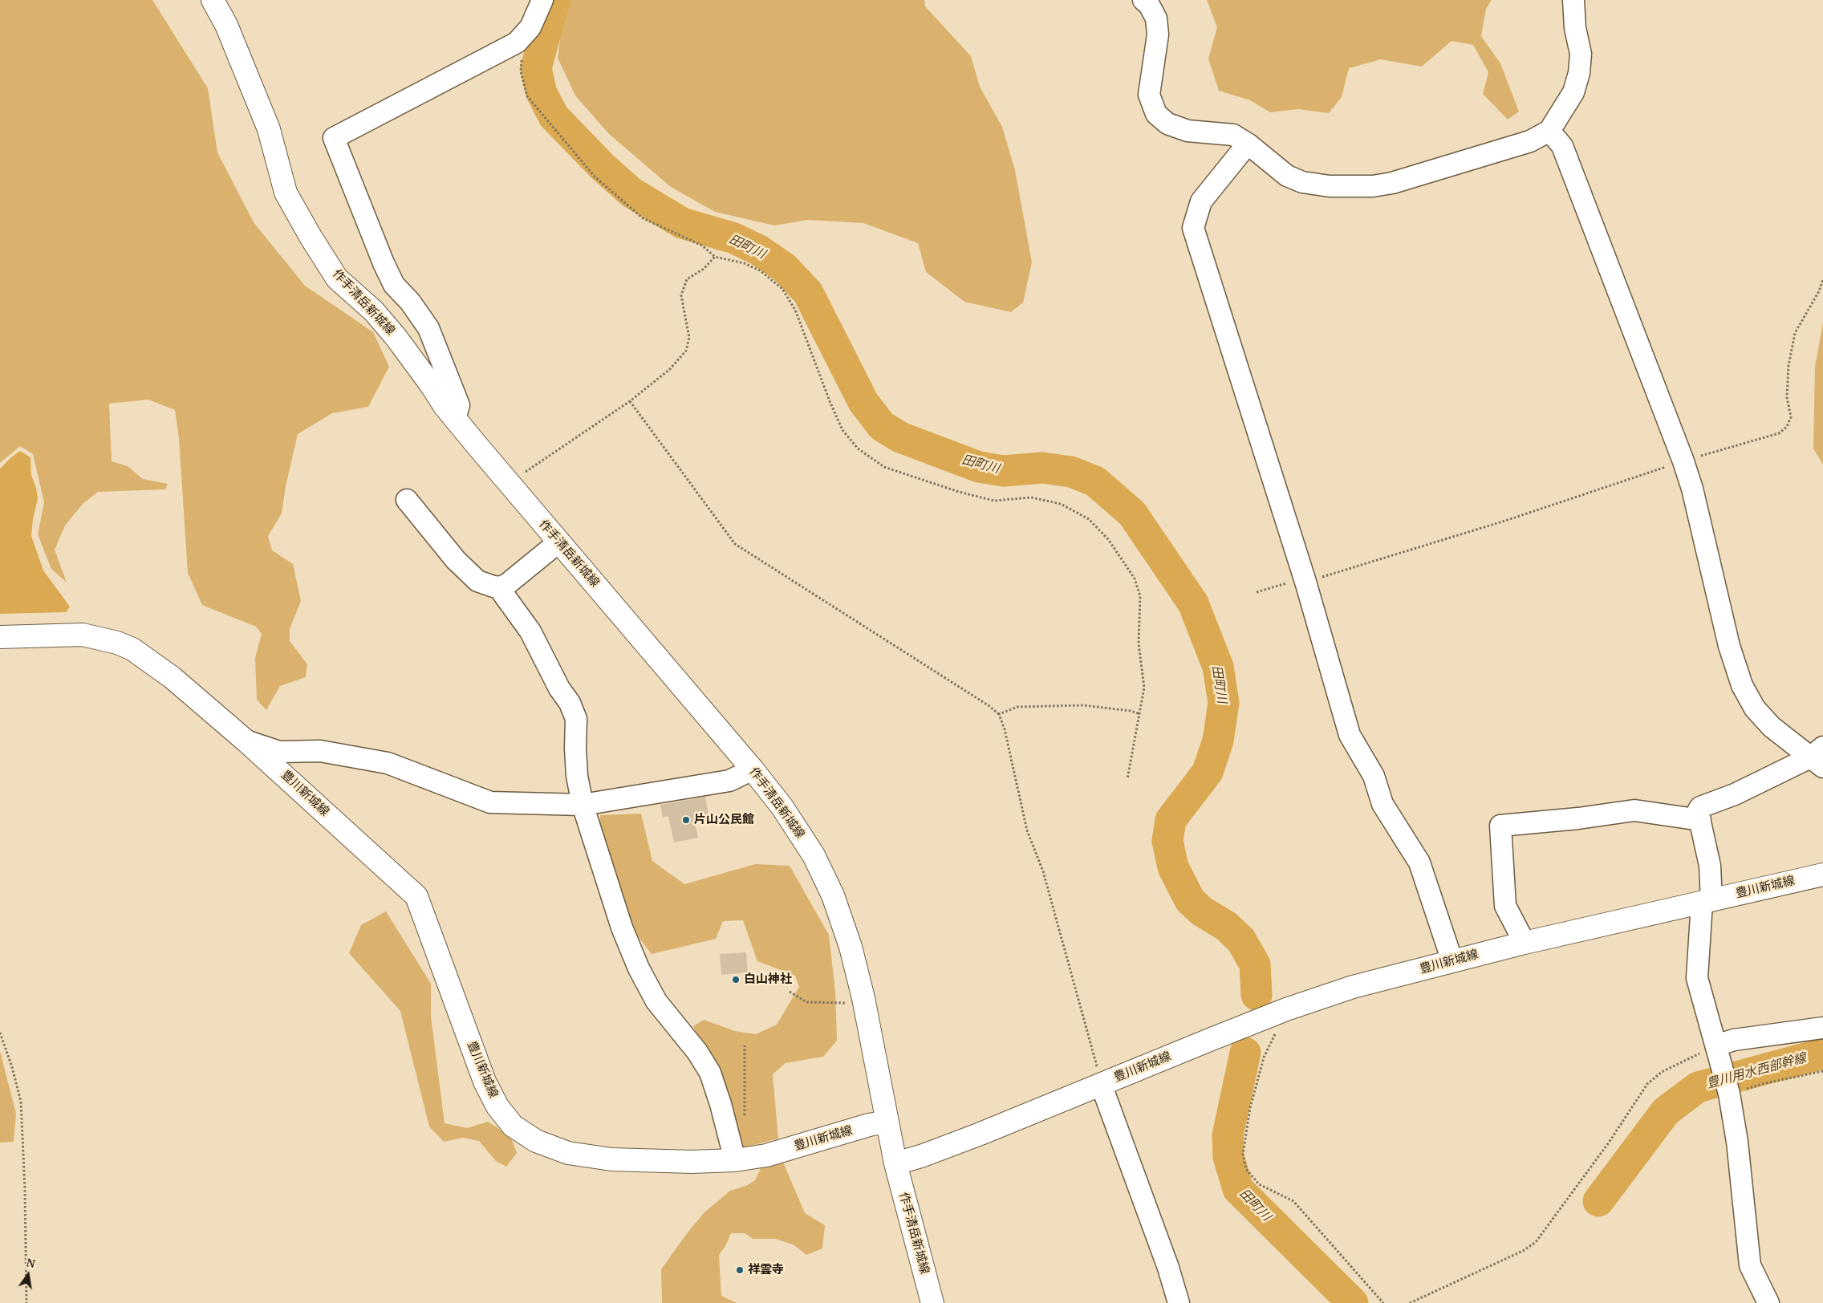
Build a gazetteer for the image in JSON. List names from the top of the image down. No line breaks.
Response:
{"streets":{"main road":["作手清岳新城線","豊川新城線"]},"crossings":[["作手清岳新城線","豊川新城線"]],"water":["田町川","豊川用水西部幹線"],"places":["片山公民館","白山神社","祥雲寺"],"north":"top"}
